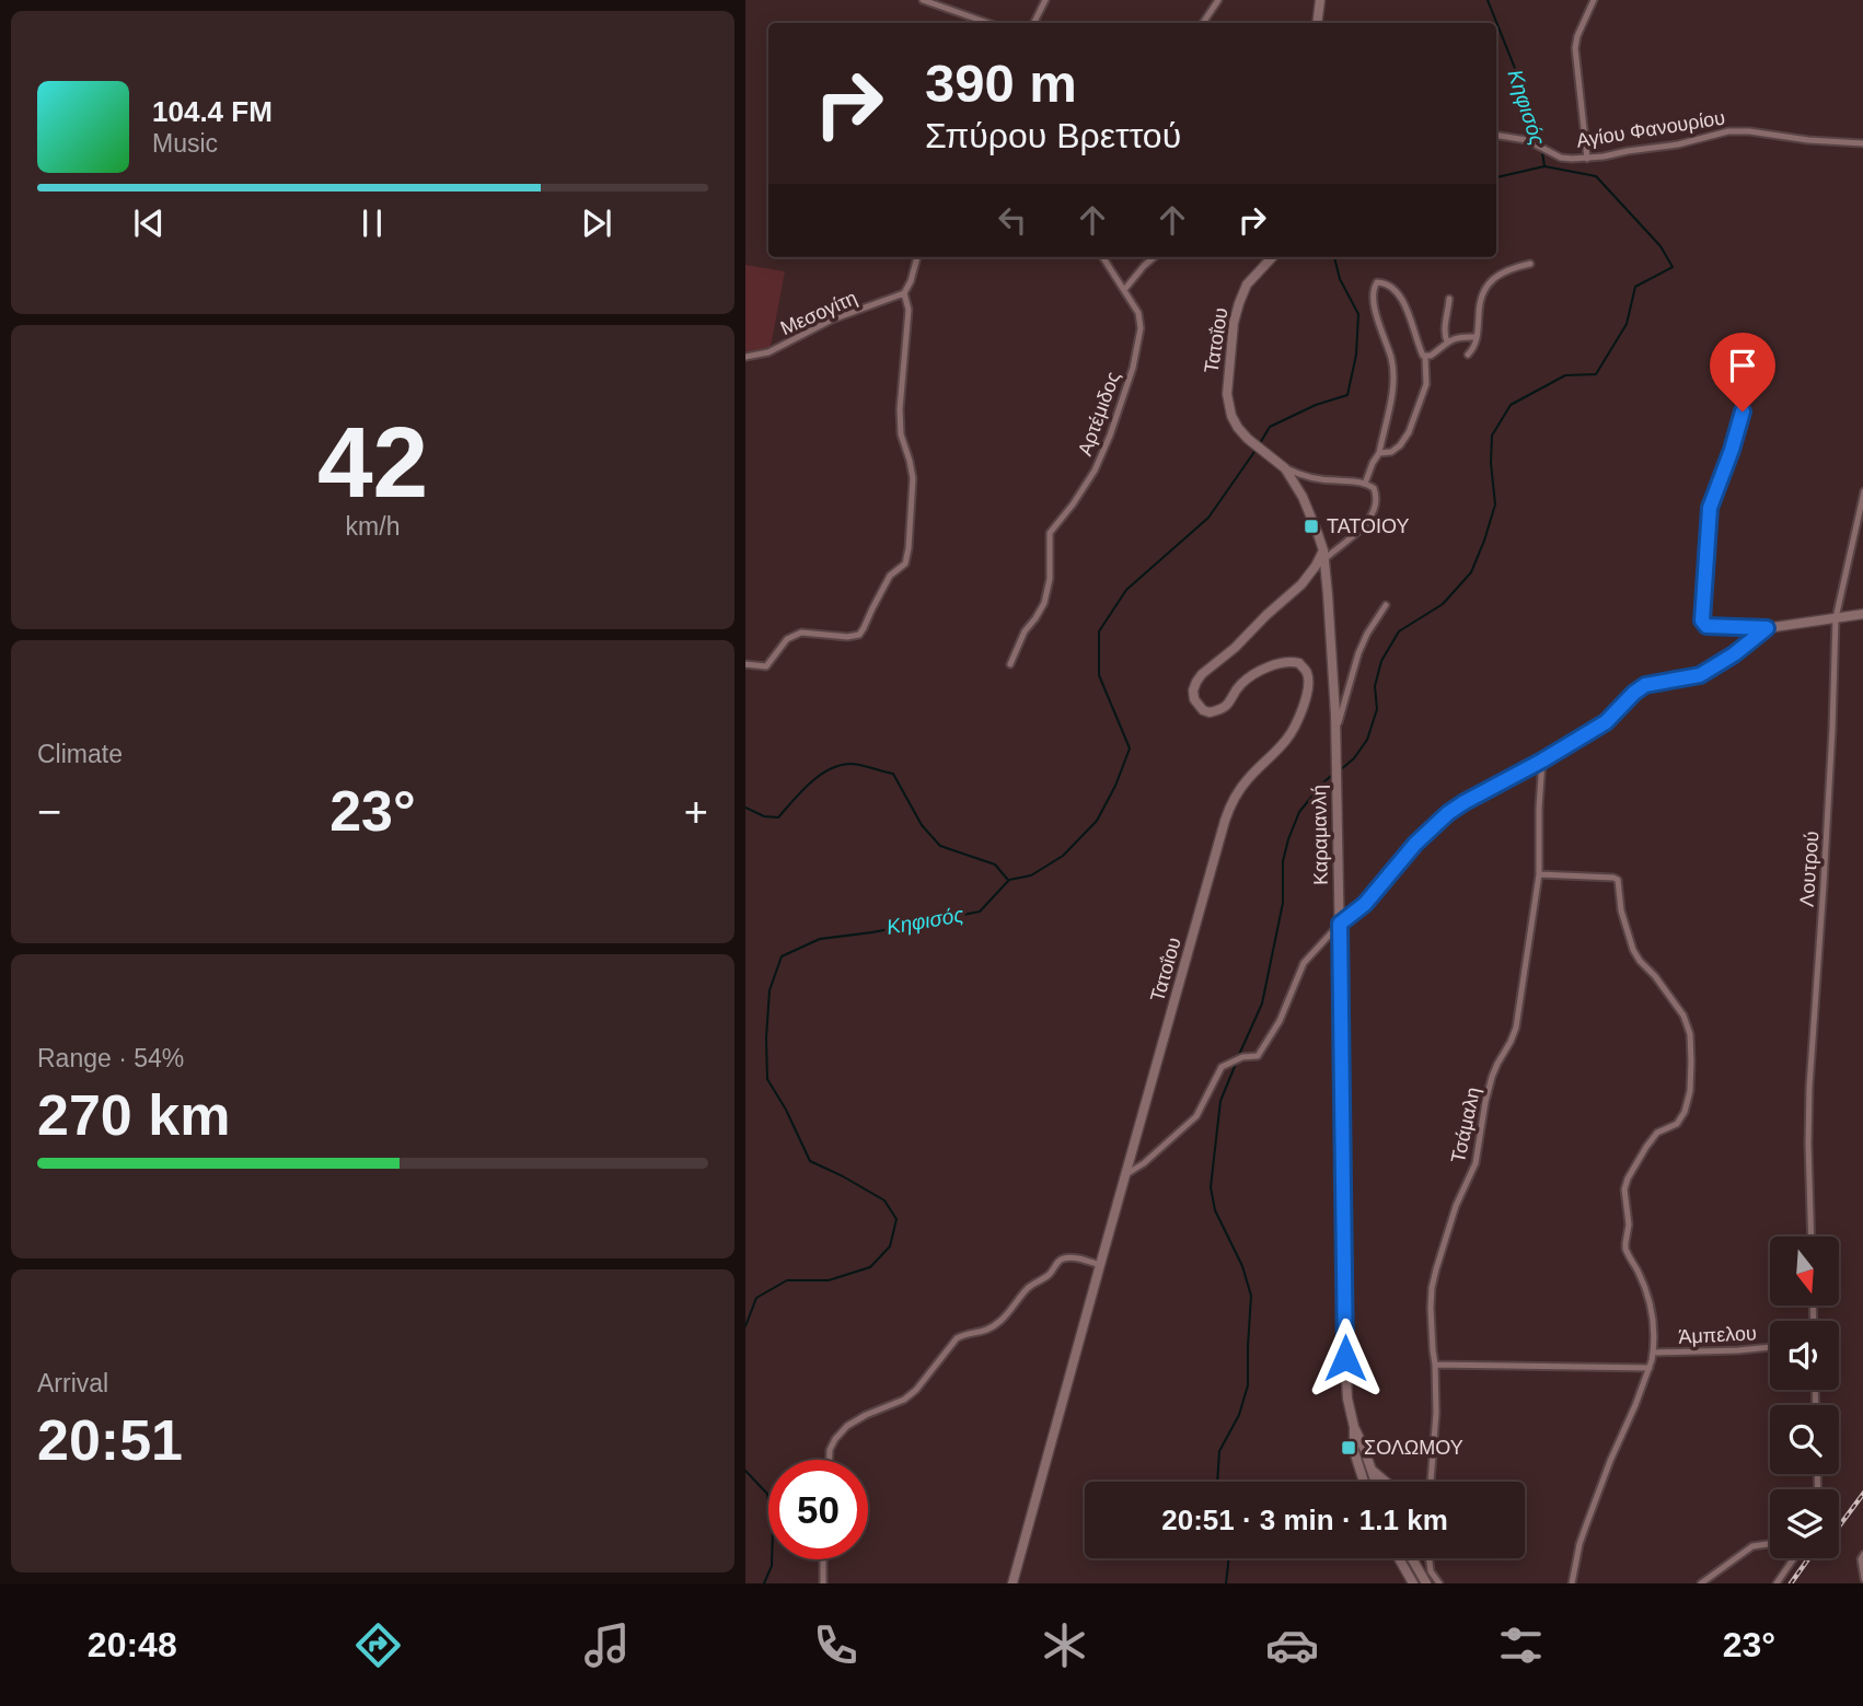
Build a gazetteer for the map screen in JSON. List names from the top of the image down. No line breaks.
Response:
{"streets":{"street":["Αγίου Φανουρίου","Μεσογίτη","Τατοΐου","Αρτέμιδος","Καραμανλή","Λουτρού","Τσάμαλη","Άμπελου"]},"crossings":[["Τατοΐου","Καραμανλή"]],"water":["Κηφισός"],"places":{"transit":["ΤΑΤΟΙΟΥ","ΣΟΛΩΜΟΥ"]},"north":"bottom","page":{"turn":["390 m","Σπύρου Βρεττού"],"song":["104.4 FM","Music"],"tile":[["42","km/h"],"Climate",["Range · 54%","270 km"],["Arrival","20:51"]],"heat":["−","23°","+"],"limit":"50","trip":"20:51 · 3 min · 1.1 km","tabs":["20:48","23°"]}}
